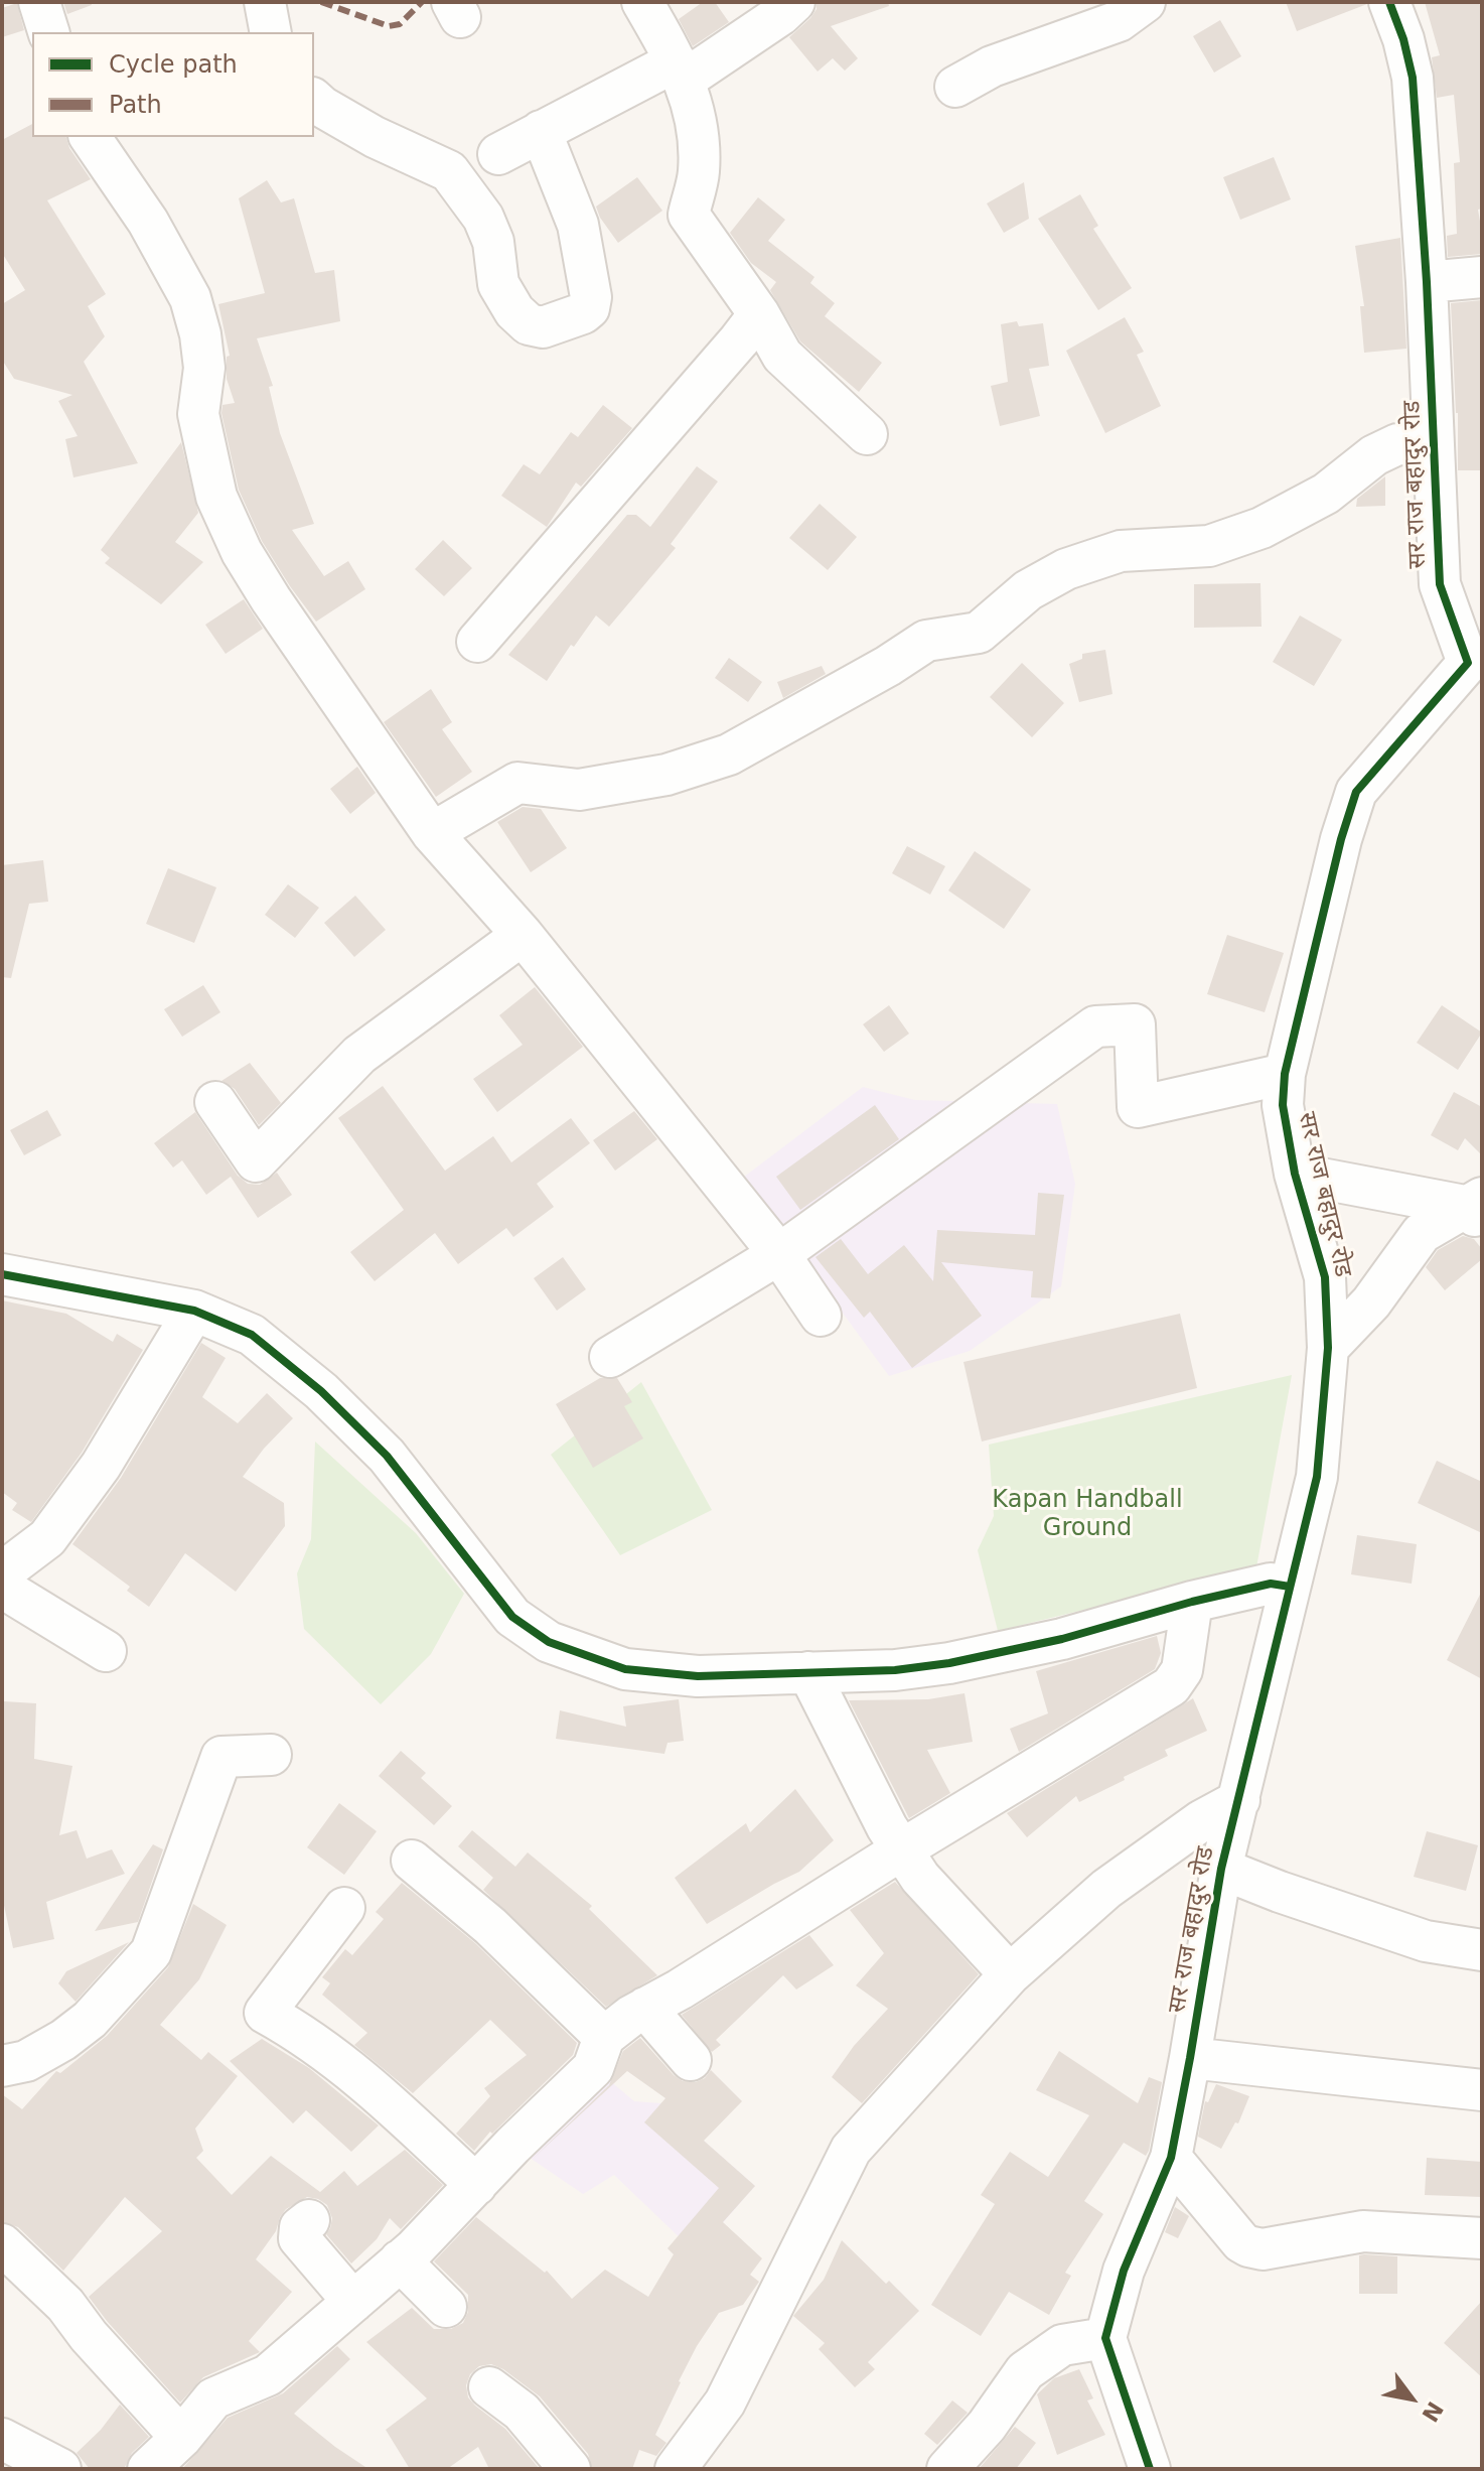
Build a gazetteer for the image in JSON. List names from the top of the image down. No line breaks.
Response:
{"streets":{"street":["सर राज बहादुर रोड"]},"parks":["Kapan Handball Ground"],"legend":["Cycle path","Path"],"north":"bottom right"}
